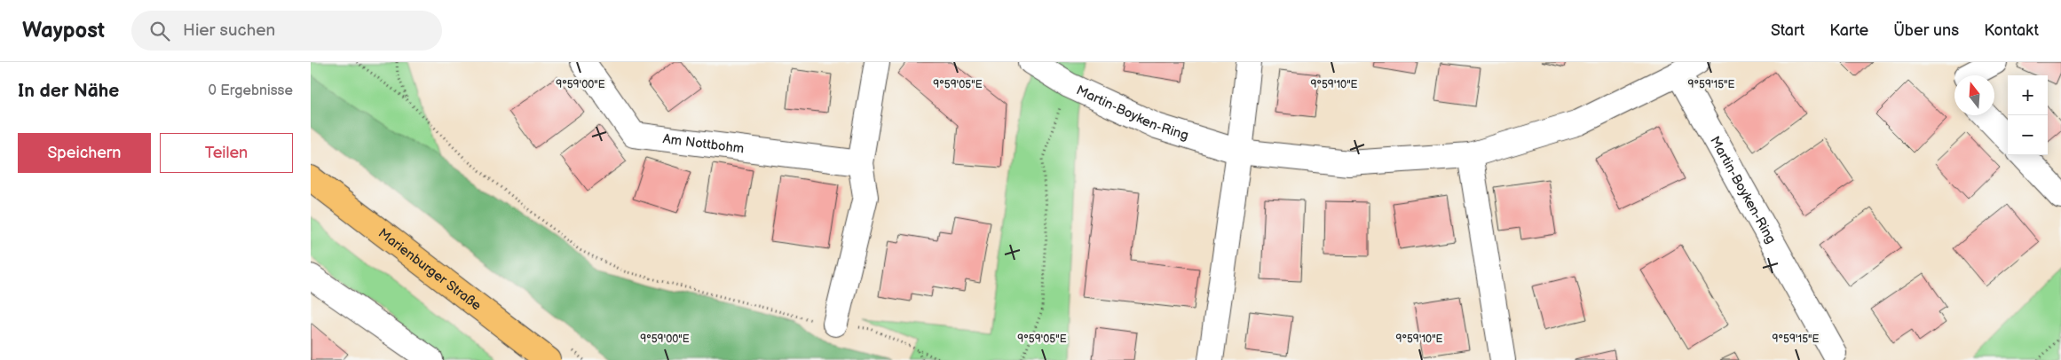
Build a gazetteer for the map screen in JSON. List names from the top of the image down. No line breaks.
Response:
{"streets":{"main road":["Marienburger Straße"],"street":["Martin-Boyken-Ring","Am Nottbohm"]},"north":"top","page":{"header":"Waypost","search":"Hier suchen","nav":["Start","Karte","Über uns","Kontakt"],"heading":["In der Nähe","0 Ergebnisse"],"map_buttons":["+","−"],"buttons":["Speichern","Teilen"]},"coordinates":["9°59'00\"E","9°59'05\"E","9°59'10\"E","9°59'15\"E"]}
